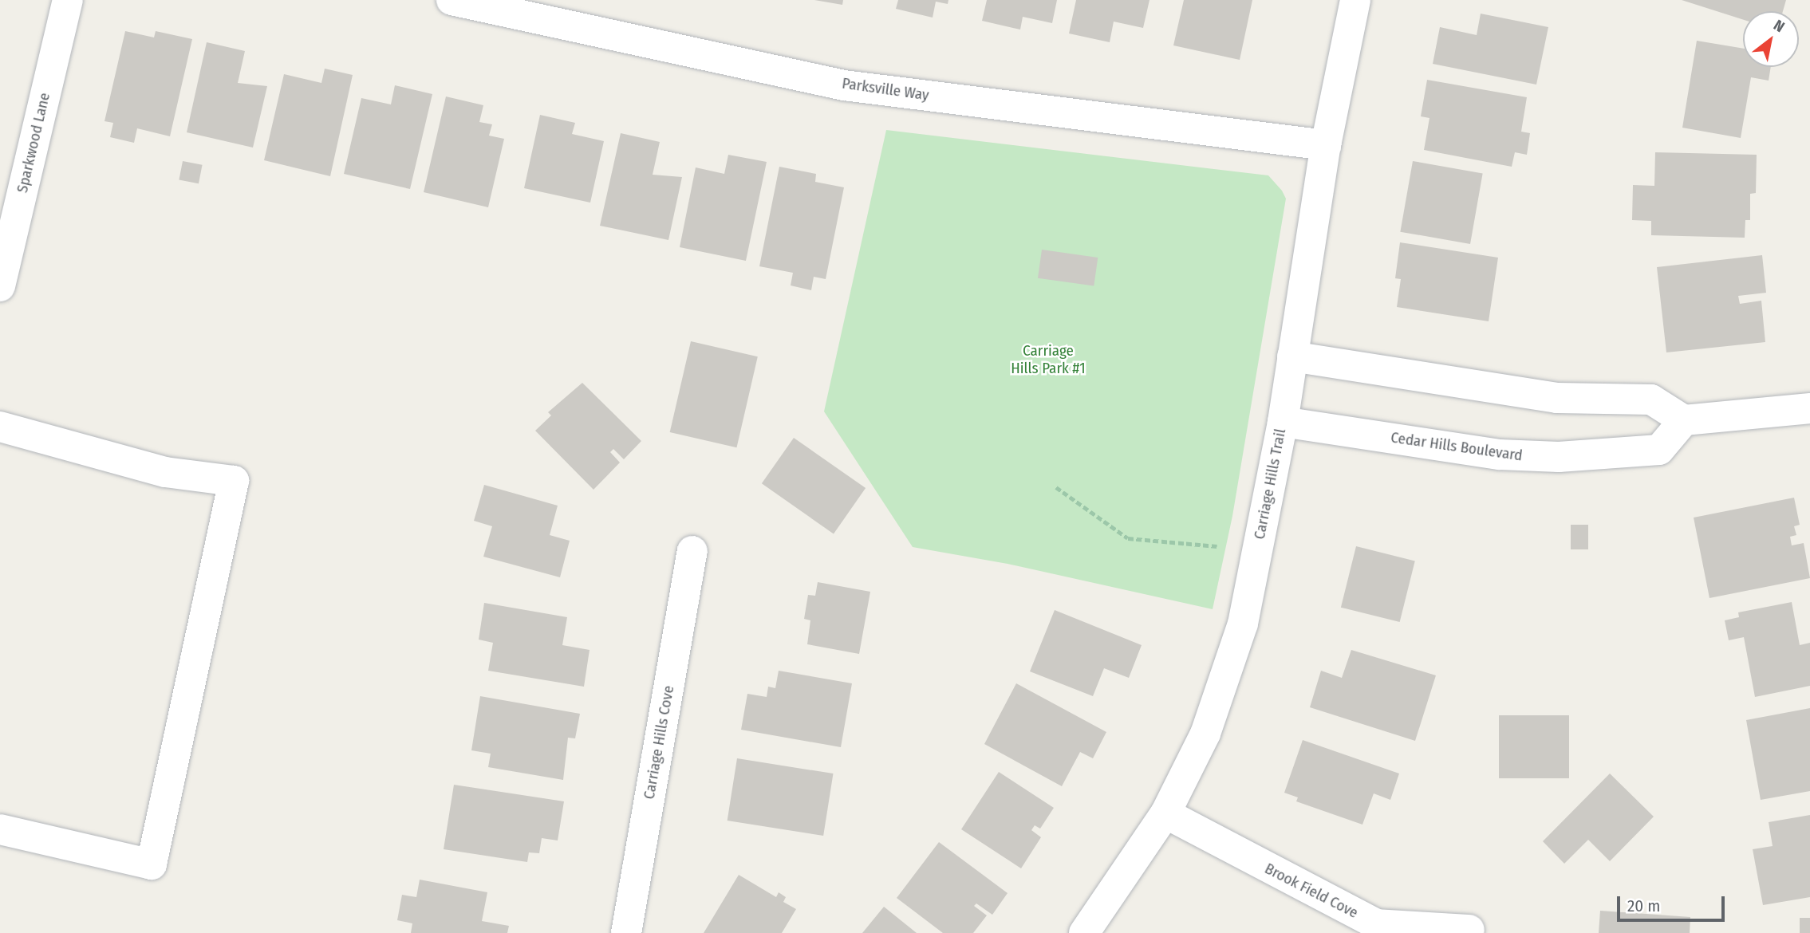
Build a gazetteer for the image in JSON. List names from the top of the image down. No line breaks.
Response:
{"streets":{"street":["Parksville Way","Sparkwood Lane","Cedar Hills Boulevard","Carriage Hills Trail","Carriage Hills Cove","Brook Field Cove"]},"crossings":[["Parksville Way","Carriage Hills Trail"],["Cedar Hills Boulevard","Carriage Hills Trail"],["Carriage Hills Trail","Brook Field Cove"]],"parks":["Carriage Hills Park #1"],"scale_bar":"20 m","north":"top right"}
